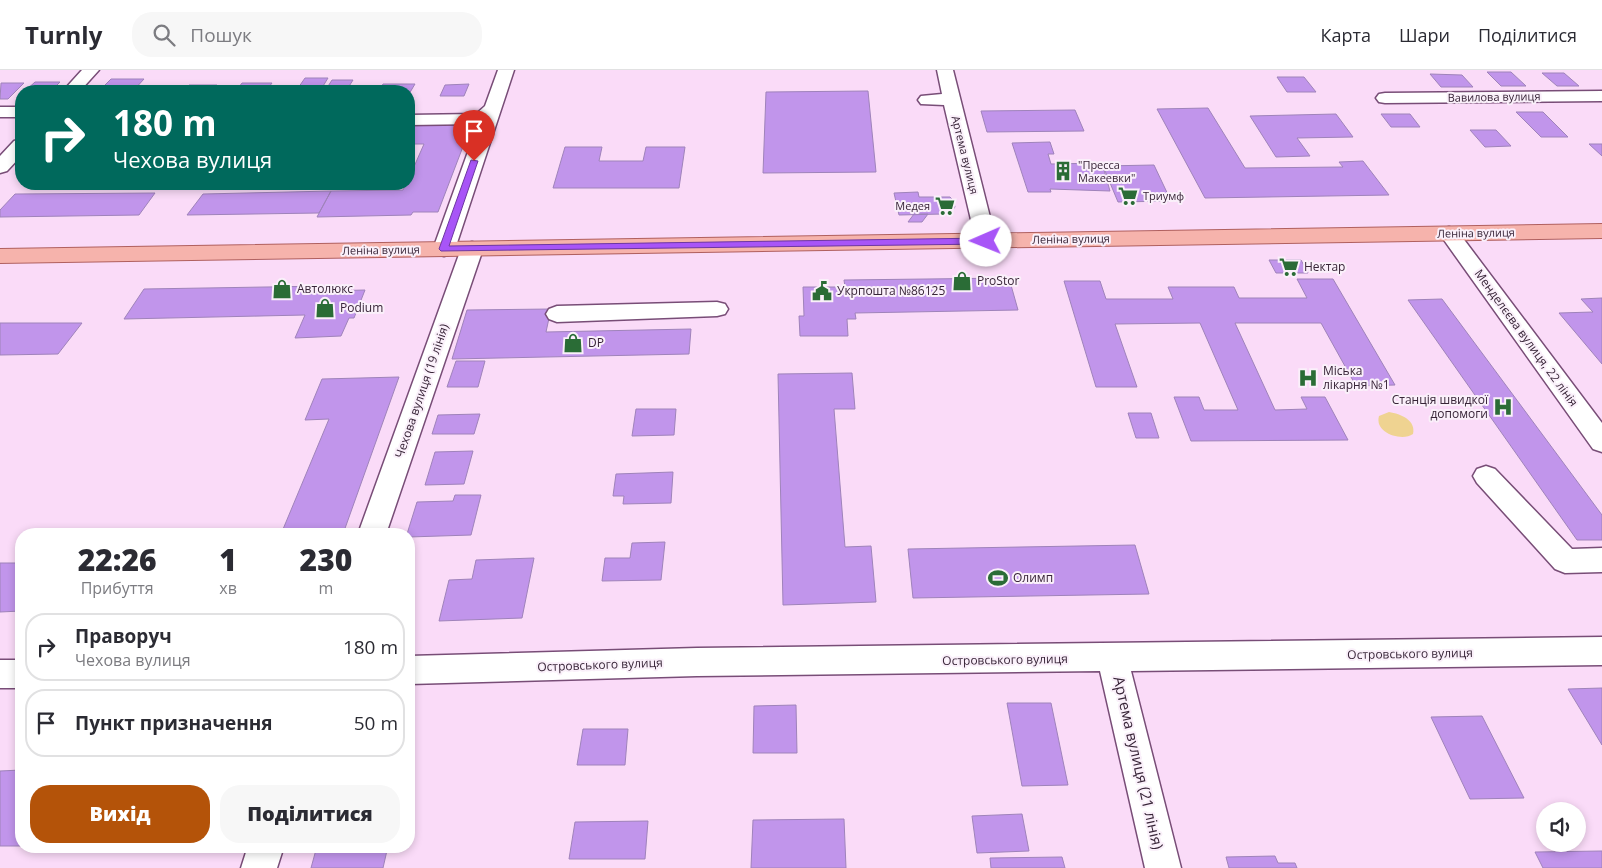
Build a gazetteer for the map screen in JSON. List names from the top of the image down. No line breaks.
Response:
{"streets":{"main road":["Леніна вулиця"],"street":["Вавилова вулиця","Артема вулиця","Менделєєва вулиця, 22 лінія","Чехова вулиця (19 лiнiя)","Островського вулиця","Артема вулиця (21 лiнiя)"]},"crossings":[["Артема вулиця","Леніна вулиця"],["Леніна вулиця","Менделєєва вулиця, 22 лінія"],["Леніна вулиця","Чехова вулиця (19 лiнiя)"],["Островського вулиця","Артема вулиця (21 лiнiя)"]],"places":{"building":["\"Пресса Макеевки\""],"supermarket":["Триумф","Медея","Нектар"],"shop":["ProStor","Автолюкс","Podium","DP"],"public building":["Укрпошта №86125"],"hospital":["Міська лікарня №1","Станція швидкої допомоги"],"sports":["Олимп"]},"page":{"header":"Turnly","search":"Пошук","nav":["Карта","Шари","Поділитися"],"turn":["180 m","Чехова вулиця"],"eta":["22:26","Прибуття","1","хв","230","m"],"list":[{"name":"Праворуч","note":"Чехова вулиця","value":"180 m"},{"name":"Пункт призначення","value":"50 m"}],"buttons":["Вихід","Поділитися"]}}
